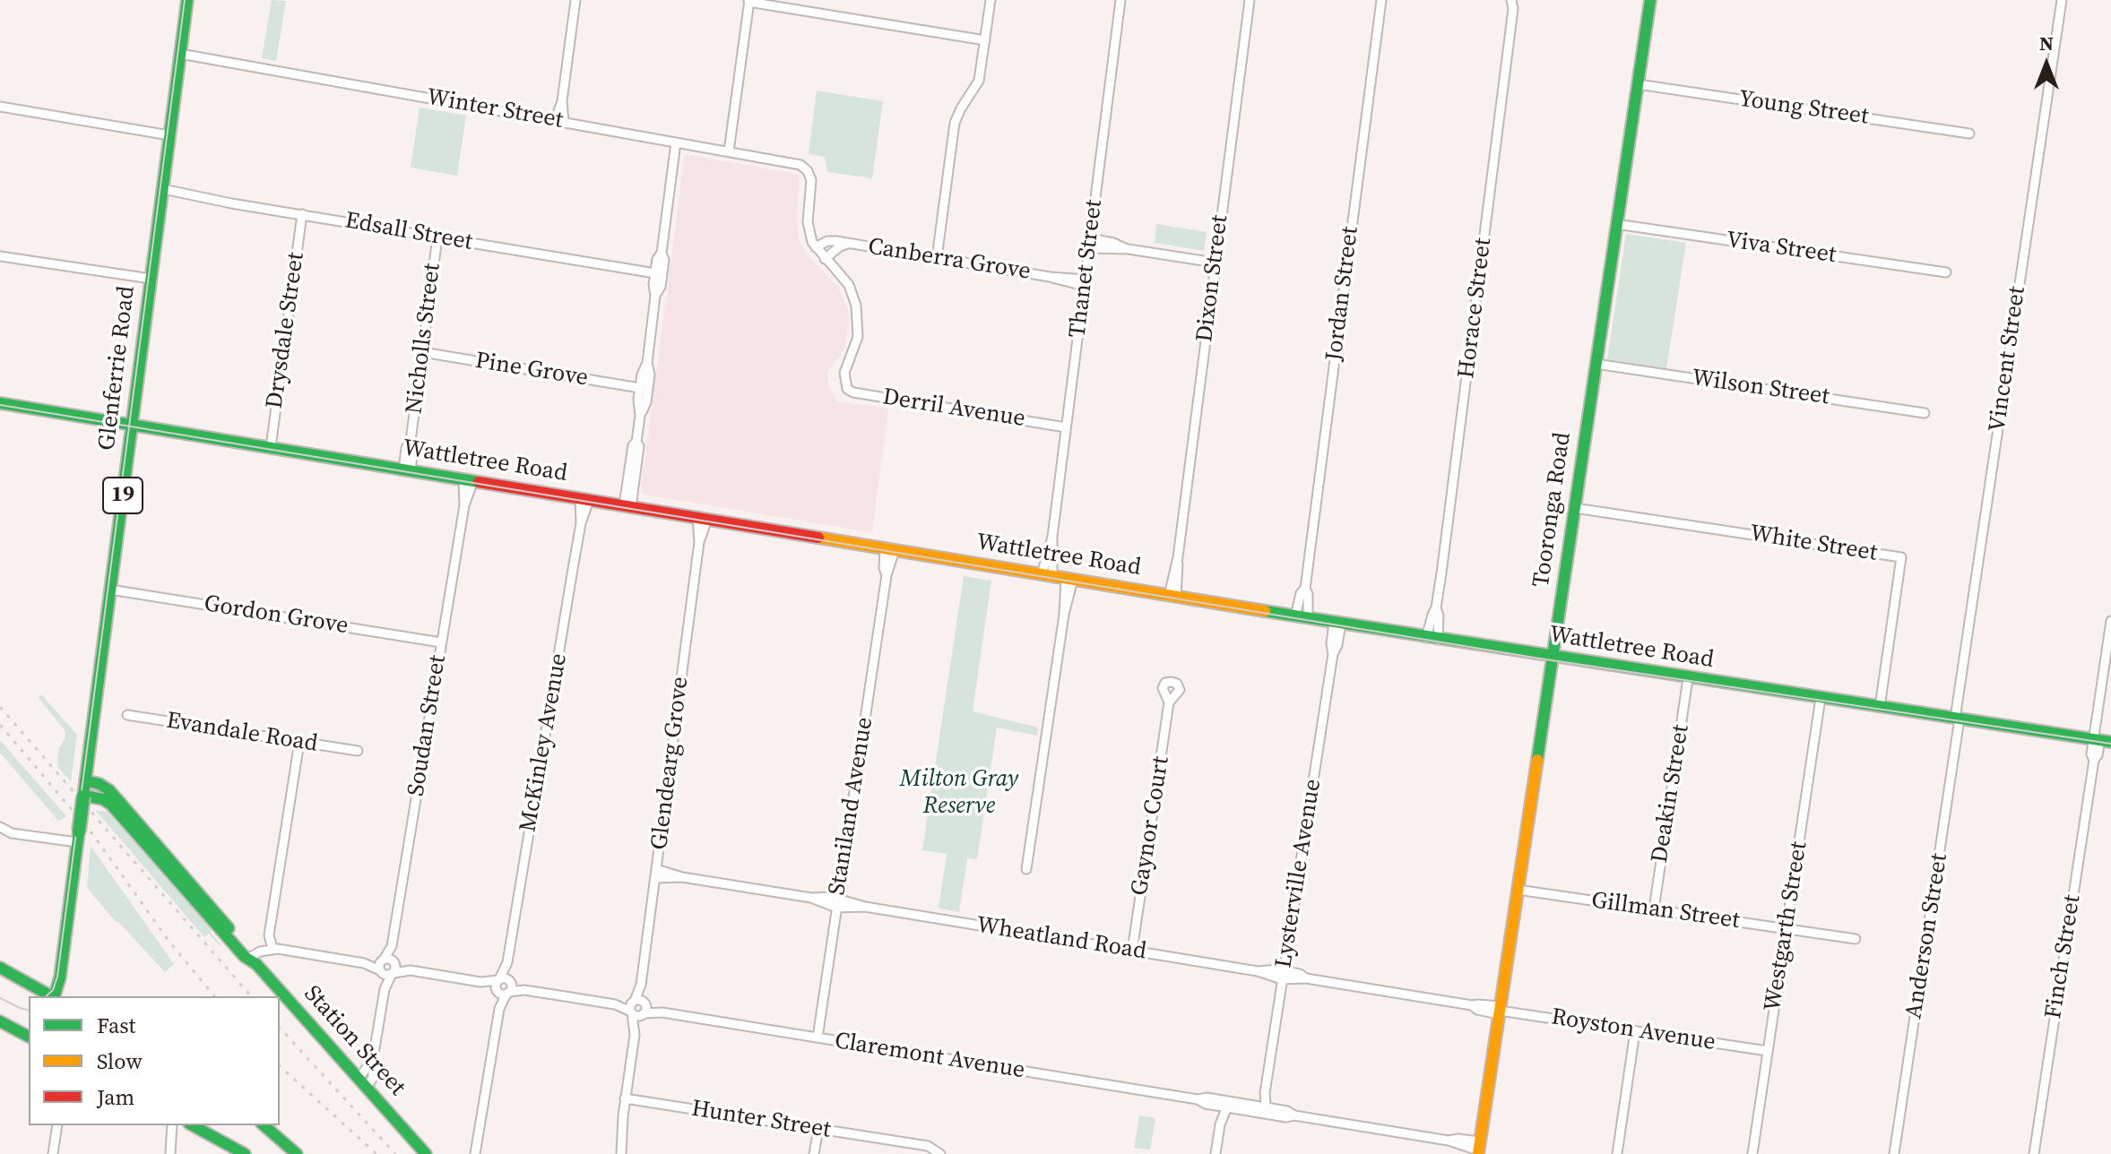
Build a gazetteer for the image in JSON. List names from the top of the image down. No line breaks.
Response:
{"streets":{"main road":["Glenferrie Road","Wattletree Road","19","Tooronga Road","Station Street"],"street":["Young Street","Winter Street","Edsall Street","Viva Street","Canberra Grove","Thanet Street","Dixon Street","Jordan Street","Horace Street","Drysdale Street","Nicholls Street","Vincent Street","Pine Grove","Wilson Street","Derril Avenue","White Street","Gordon Grove","Soudan Street","Evandale Road","McKinley Avenue","Glendearg Grove","Deakin Street","Staniland Avenue","Gaynor Court","Lysterville Avenue","Gillman Street","Westgarth Street","Anderson Street","Wheatland Road","Finch Street","Royston Avenue","Claremont Avenue","Hunter Street"]},"crossings":[["Young Street","Tooronga Road"],["Winter Street","Canberra Grove"],["Winter Street","Glenferrie Road"],["Edsall Street","Drysdale Street"],["Edsall Street","Nicholls Street"],["Edsall Street","Glenferrie Road"],["Viva Street","Tooronga Road"],["Canberra Grove","Thanet Street"],["Canberra Grove","Derril Avenue"],["Thanet Street","Derril Avenue"],["Thanet Street","Wattletree Road"],["Dixon Street","Wattletree Road"],["Jordan Street","Wattletree Road"],["Horace Street","Wattletree Road"],["Drysdale Street","Wattletree Road"],["Nicholls Street","Pine Grove"],["Nicholls Street","Wattletree Road"],["Vincent Street","Wattletree Road"],["Vincent Street","Anderson Street"],["Glenferrie Road","Wattletree Road"],["Glenferrie Road","Gordon Grove"],["Glenferrie Road","Station Street"],["Wilson Street","Tooronga Road"],["Wattletree Road","Tooronga Road"],["Wattletree Road","White Street"],["Wattletree Road","Soudan Street"],["Wattletree Road","McKinley Avenue"],["Wattletree Road","Glendearg Grove"],["Wattletree Road","Deakin Street"],["Wattletree Road","Staniland Avenue"],["Wattletree Road","Lysterville Avenue"],["Wattletree Road","Westgarth Street"],["Wattletree Road","Anderson Street"],["Wattletree Road","Finch Street"],["Tooronga Road","White Street"],["Tooronga Road","Gillman Street"],["Tooronga Road","Wheatland Road"],["Tooronga Road","Royston Avenue"],["Tooronga Road","Claremont Avenue"],["Gordon Grove","Soudan Street"],["Glendearg Grove","Wheatland Road"],["Glendearg Grove","Claremont Avenue"],["Glendearg Grove","Hunter Street"],["Deakin Street","Gillman Street"],["Staniland Avenue","Wheatland Road"],["Staniland Avenue","Claremont Avenue"],["Gaynor Court","Wheatland Road"],["Lysterville Avenue","Wheatland Road"],["Lysterville Avenue","Claremont Avenue"],["Gillman Street","Westgarth Street"],["Westgarth Street","Royston Avenue"],["Wheatland Road","Royston Avenue"]],"parks":["Milton Gray Reserve"],"legend":["Fast","Slow","Jam"],"north":"top"}
